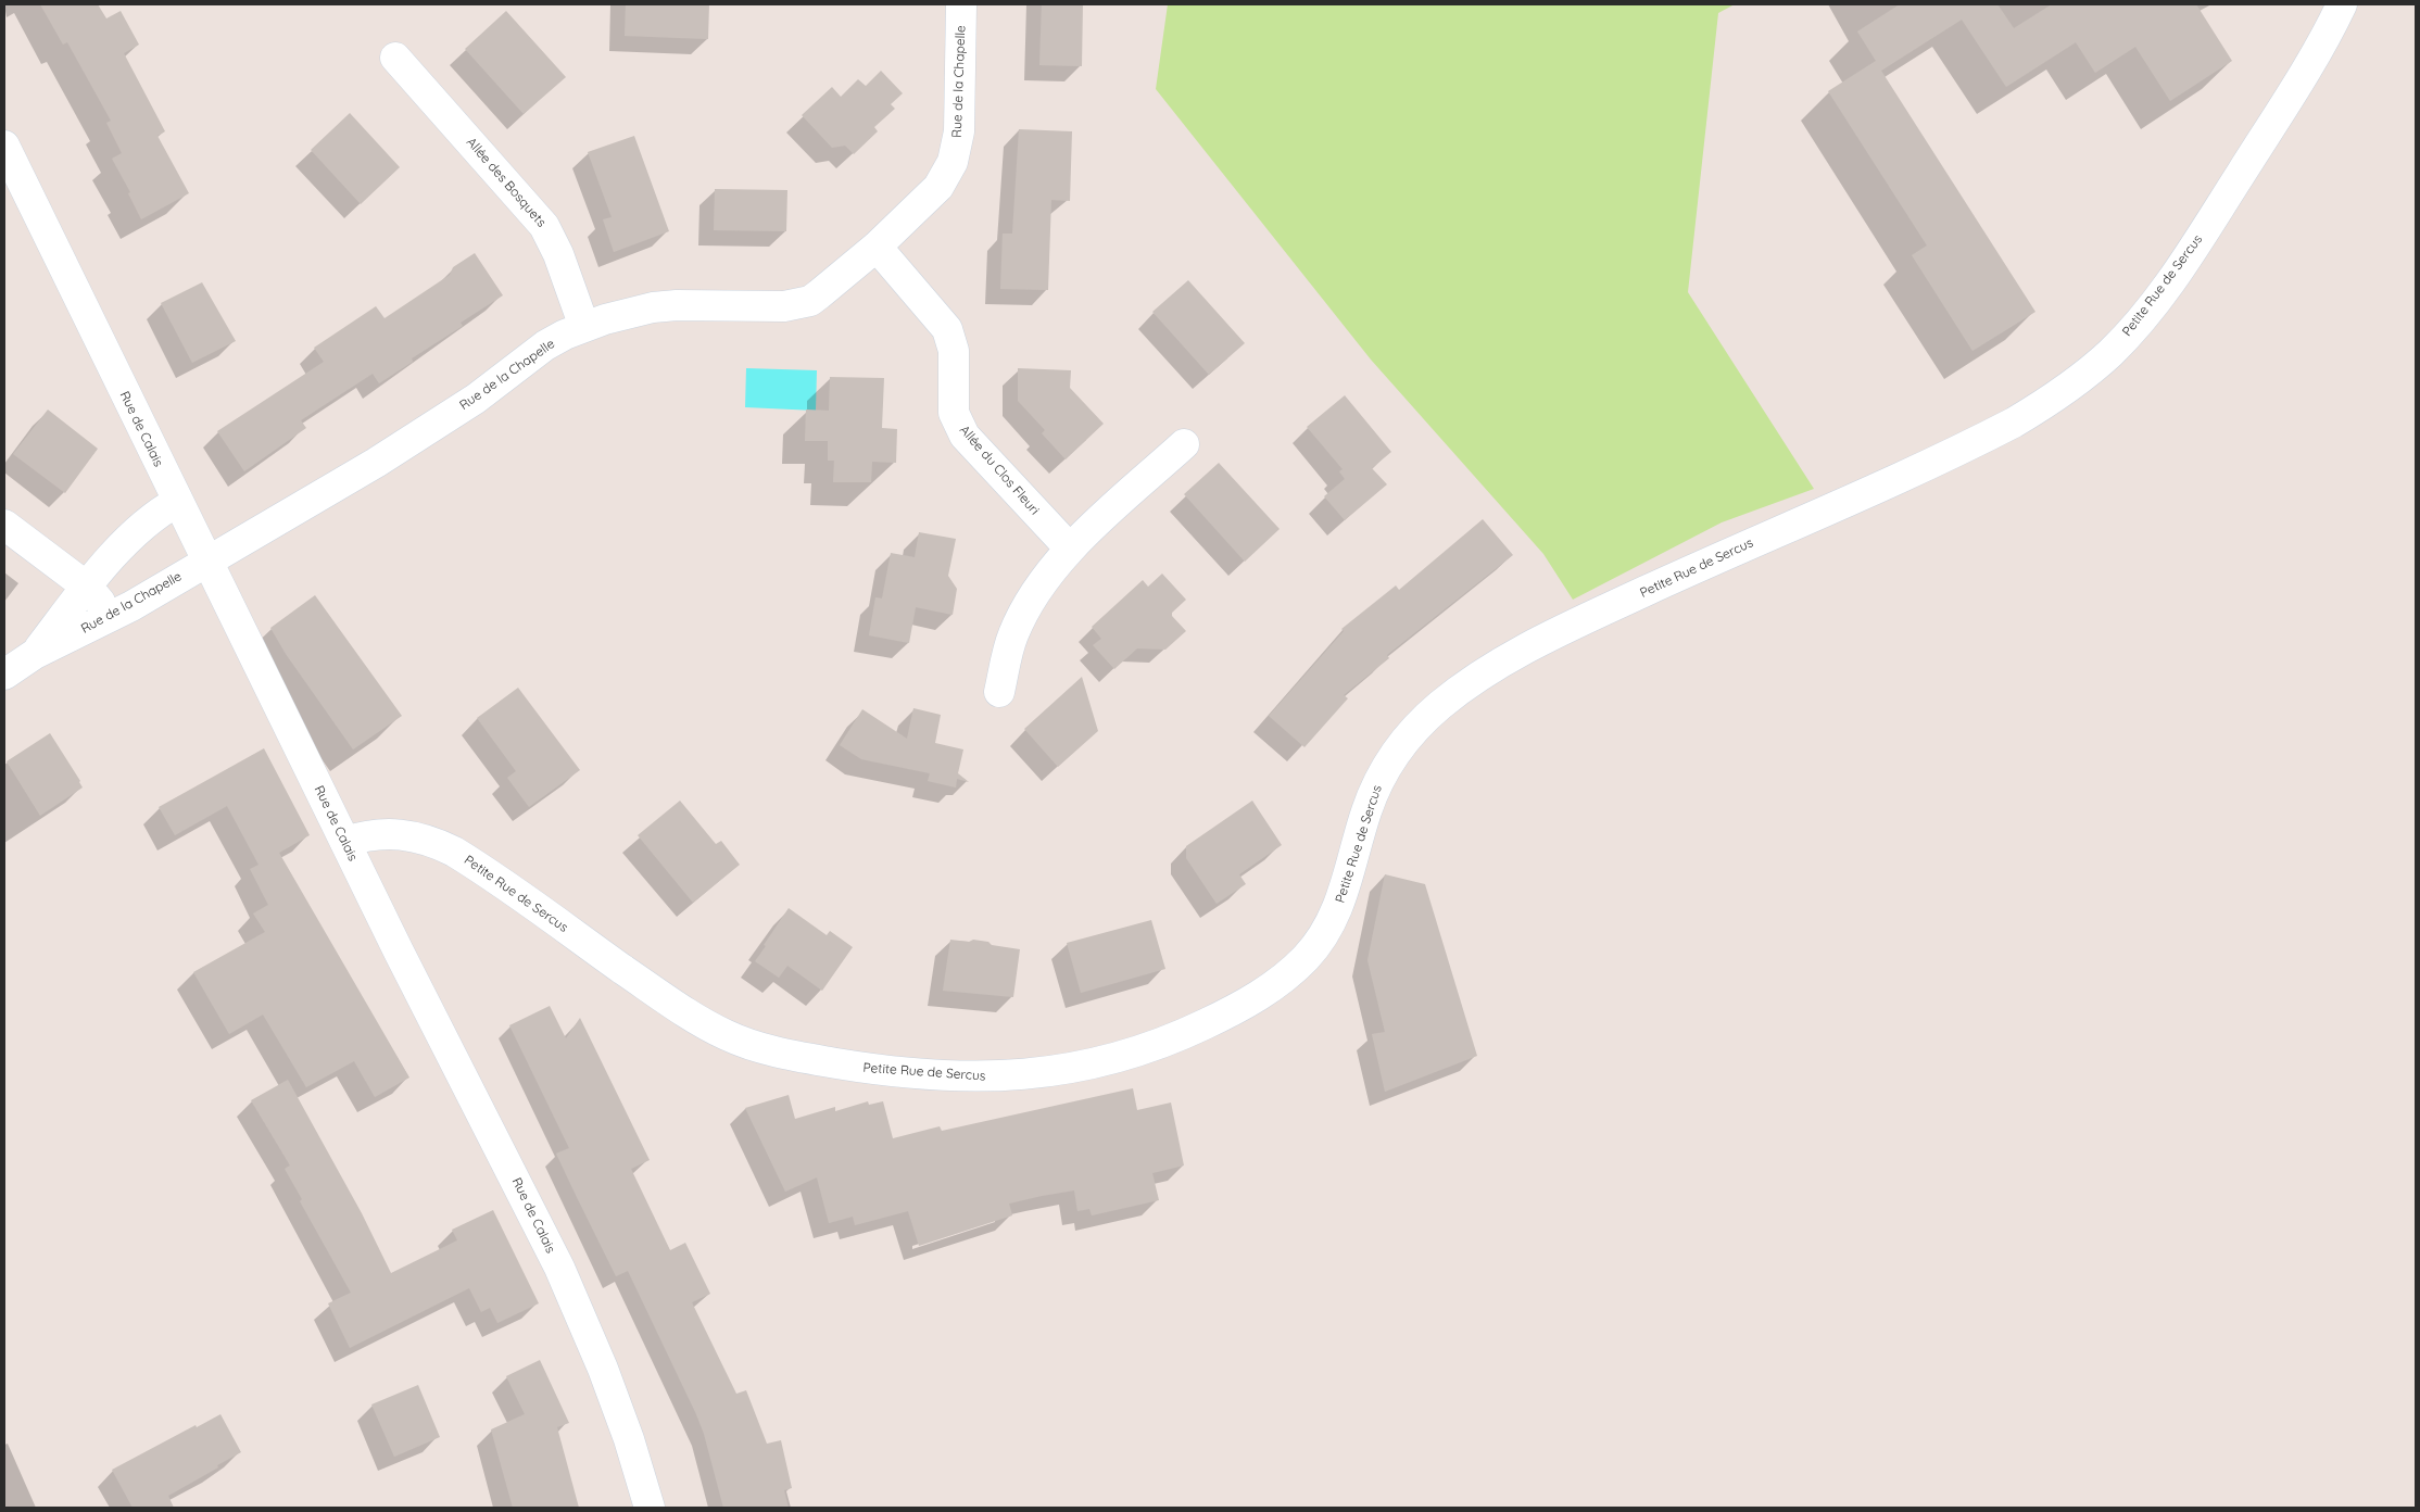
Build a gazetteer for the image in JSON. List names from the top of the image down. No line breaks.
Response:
{"streets":{"street":["Rue de la Chapelle","Allée des Bosquets","Petite Rue de Sercus","Rue de Calais","Allée du Clos Fleuri"]},"crossings":[["Rue de la Chapelle","Allée des Bosquets"],["Rue de la Chapelle","Rue de Calais"],["Rue de la Chapelle","Allée du Clos Fleuri"],["Petite Rue de Sercus","Rue de Calais"]]}
